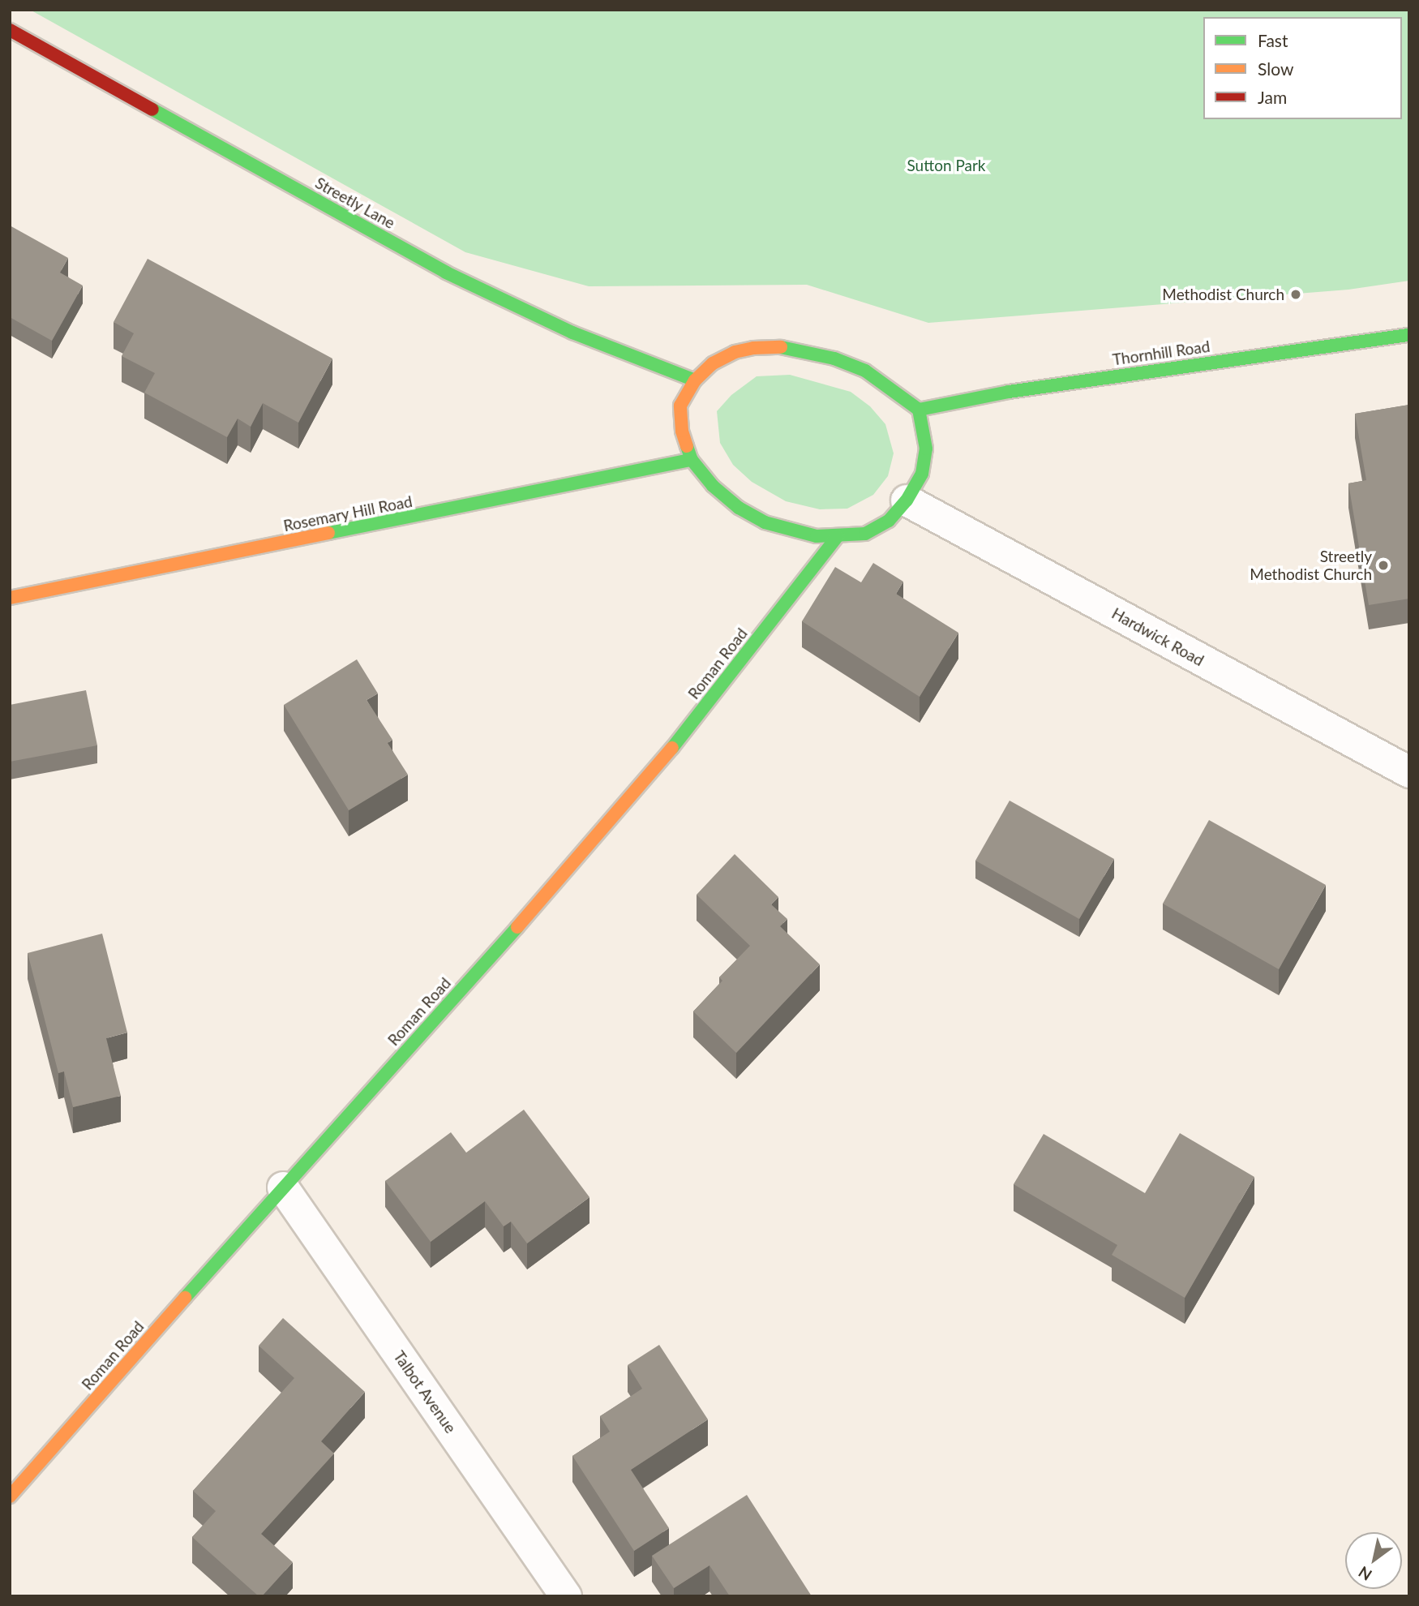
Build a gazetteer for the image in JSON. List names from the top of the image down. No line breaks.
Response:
{"streets":{"main road":["Streetly Lane","Thornhill Road","Rosemary Hill Road","Roman Road"],"street":["Hardwick Road","Talbot Avenue"]},"crossings":[["Roman Road","Talbot Avenue"]],"parks":["Sutton Park"],"places":["Methodist Church","Streetly Methodist Church"],"legend":["Fast","Slow","Jam"],"north":"bottom left"}
